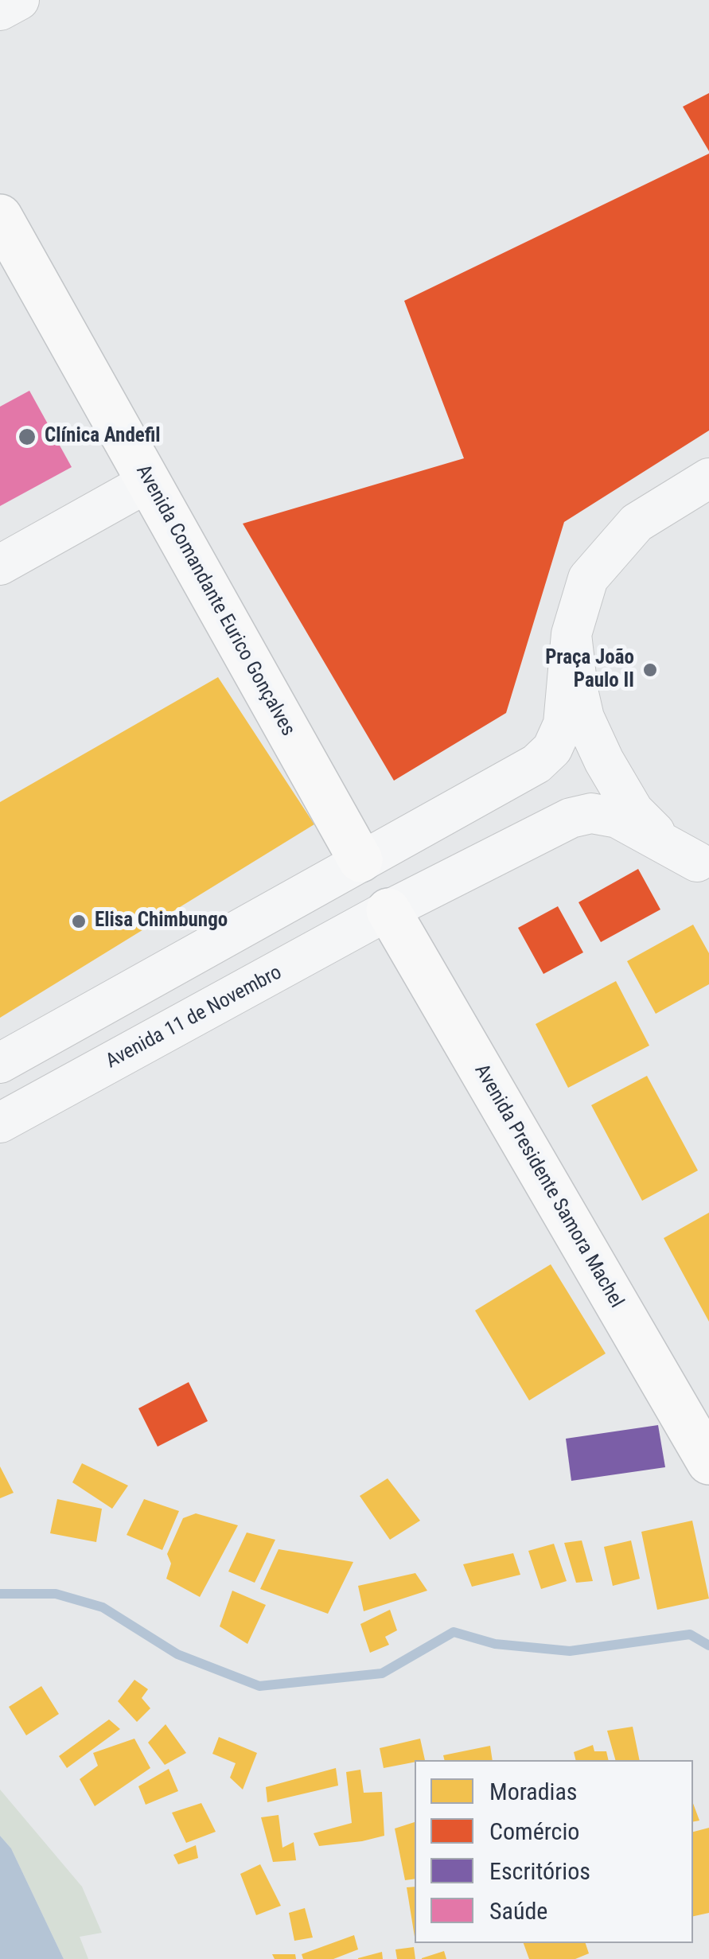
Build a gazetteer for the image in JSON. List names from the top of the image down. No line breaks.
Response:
{"streets":{"main road":["Avenida Comandante Eurico Gonçalves","Avenida Presidente Samora Machel"],"street":["Avenida 11 de Novembro"]},"crossings":[["Avenida 11 de Novembro","Avenida Presidente Samora Machel"]],"places":["Clínica Andefil","Praça João Paulo II","Elisa Chimbungo"],"legend":["Moradias","Comércio","Escritórios","Saúde"]}
